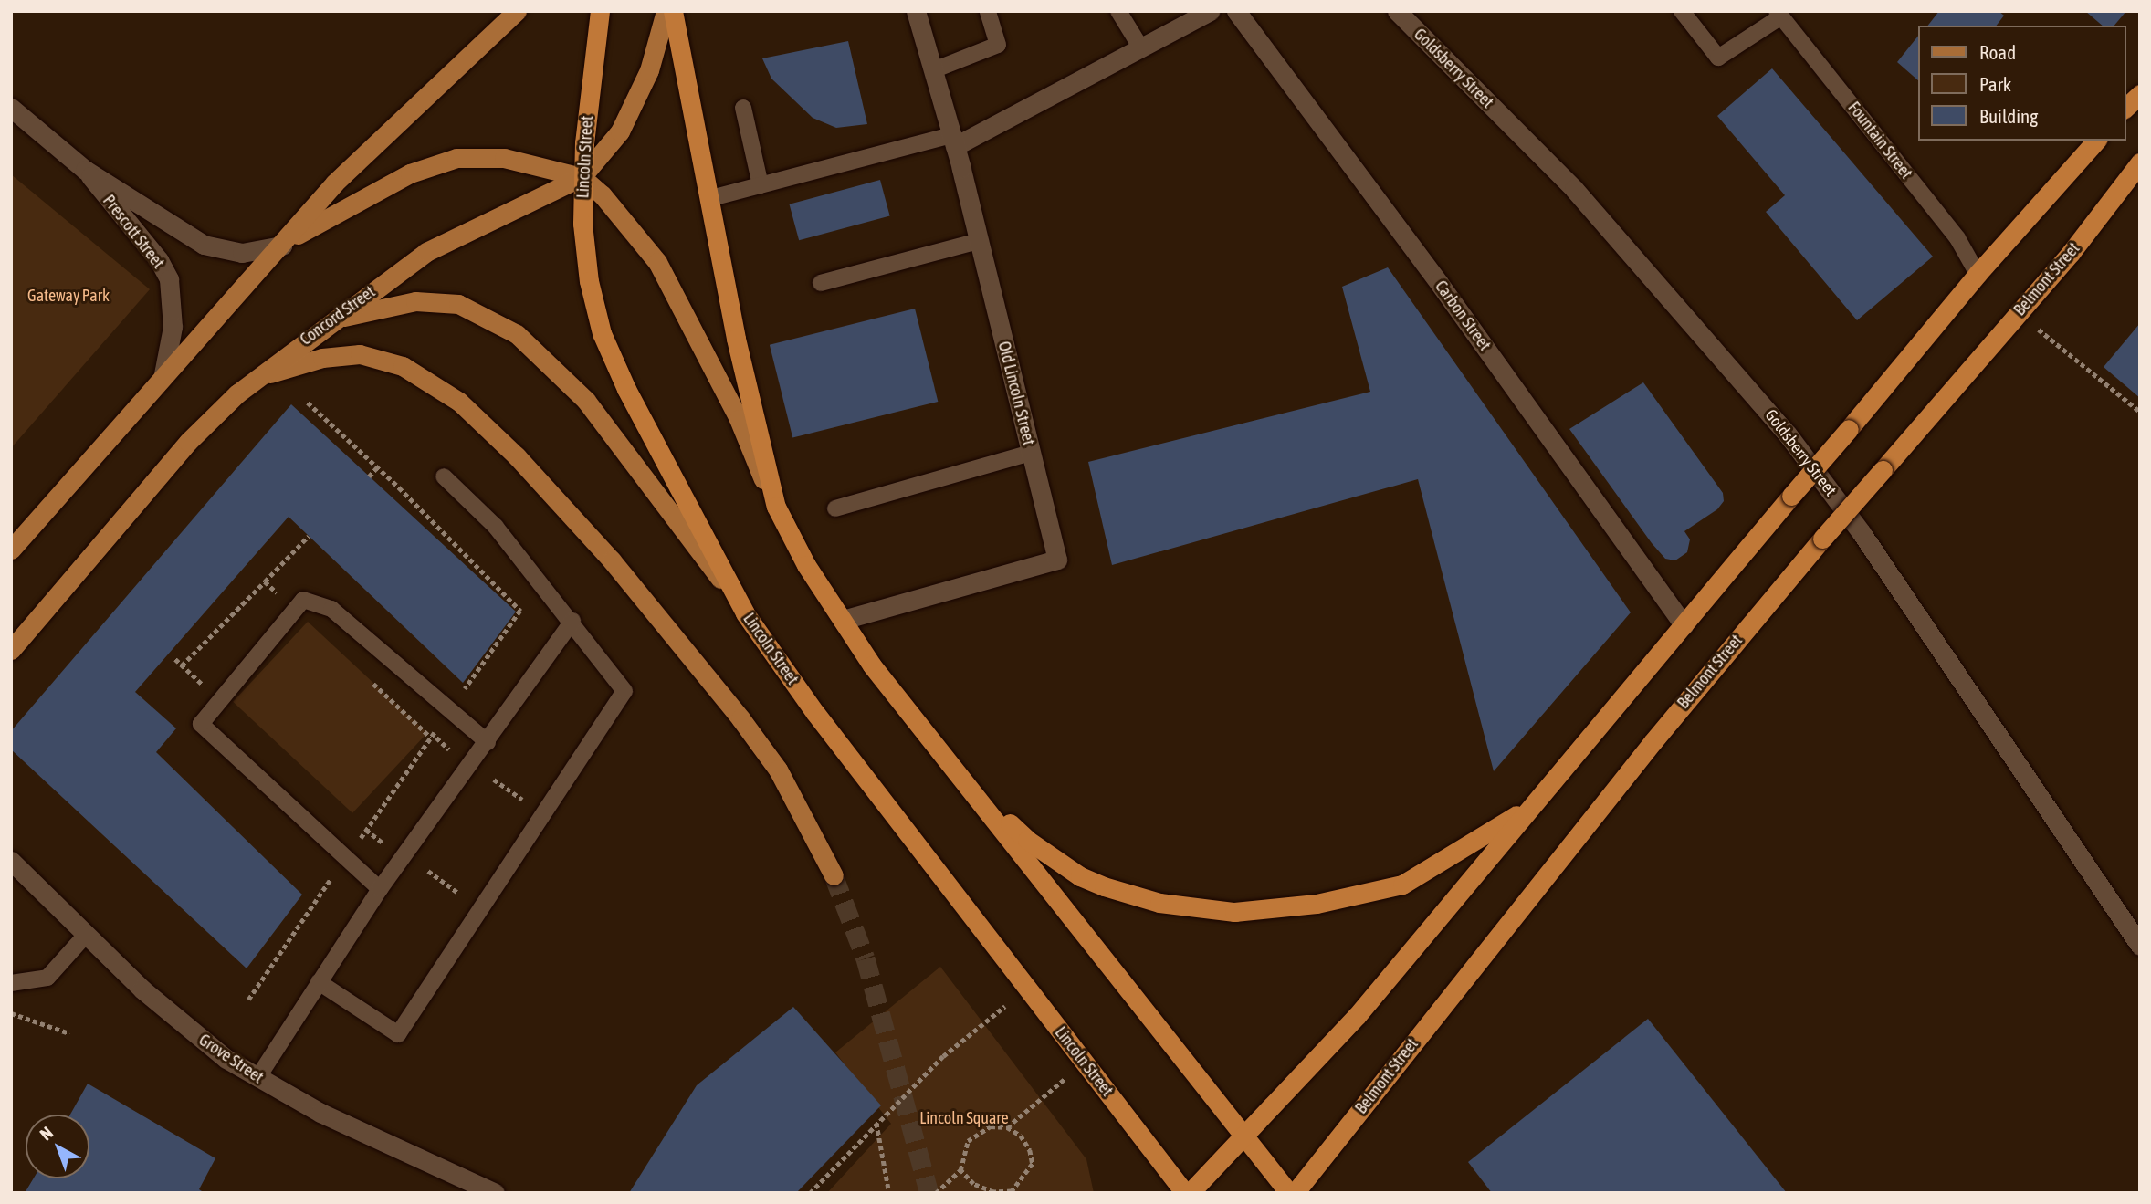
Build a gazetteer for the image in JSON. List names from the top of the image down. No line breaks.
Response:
{"streets":{"highway":["Lincoln Street","Belmont Street"],"main road":["Concord Street"],"street":["Goldsberry Street","Prescott Street","Carbon Street","Old Lincoln Street","Grove Street"],"lane":["Fountain Street"]},"crossings":[["Lincoln Street","Concord Street"]],"parks":["Gateway Park","Lincoln Square"],"legend":["Road","Park","Building"],"north":"top left"}
